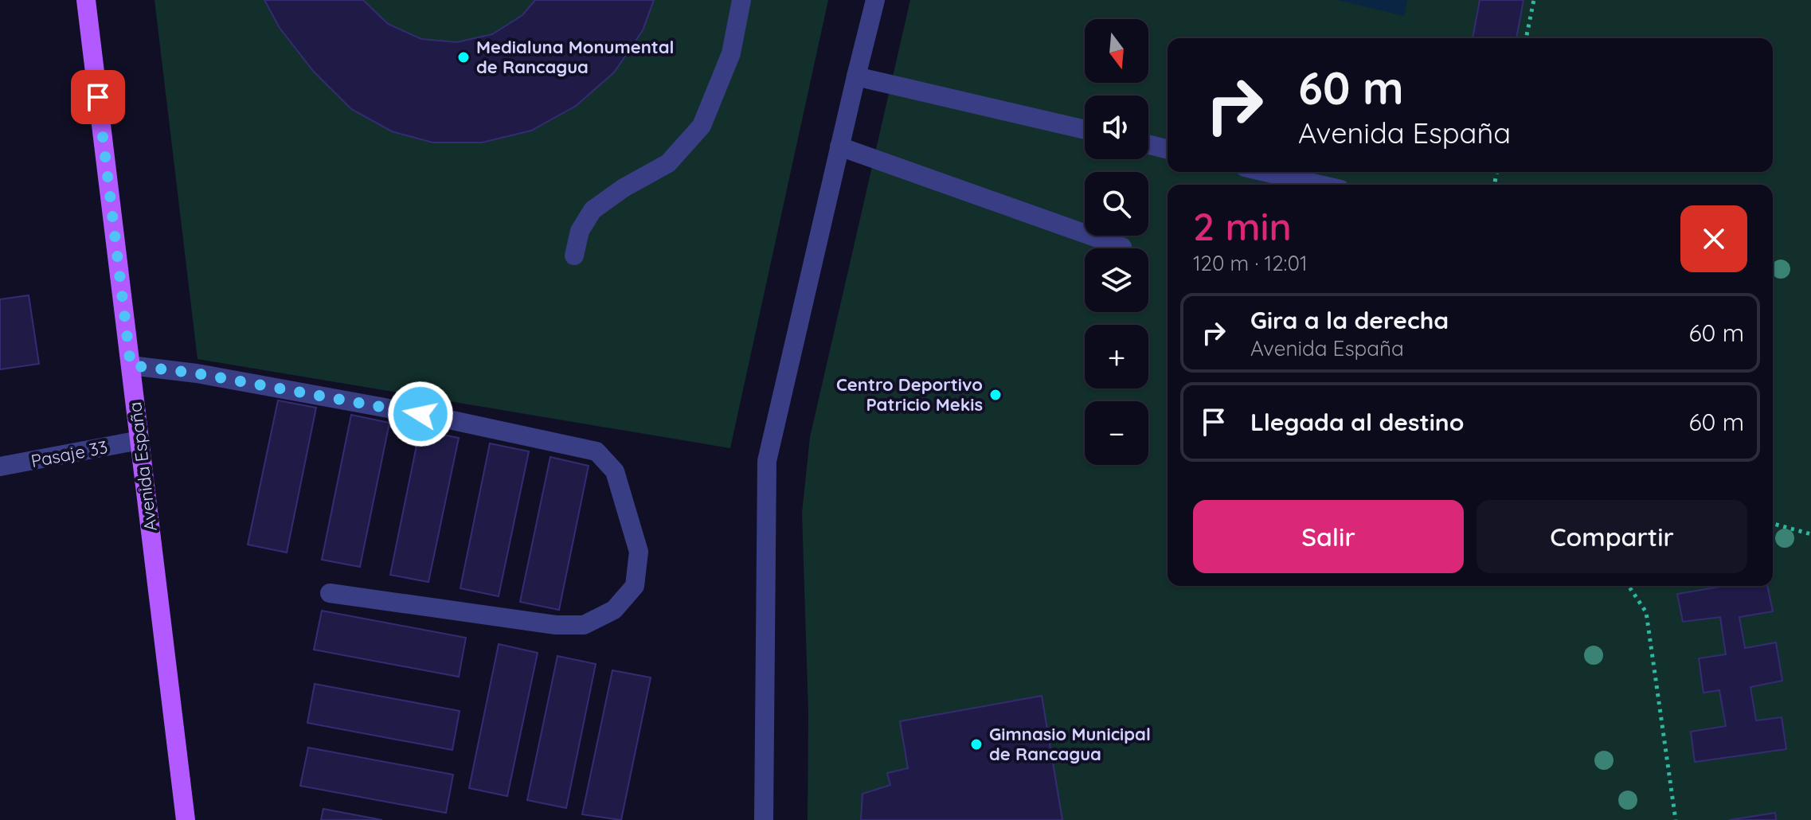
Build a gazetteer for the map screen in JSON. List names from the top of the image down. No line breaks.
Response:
{"streets":{"main road":["Avenida España"],"street":["Pasaje 33"]},"crossings":[["Pasaje 33","Avenida España"]],"places":["Medialuna Monumental de Rancagua","Centro Deportivo Patricio Mekis","Gimnasio Municipal de Rancagua"],"north":"bottom","page":{"map_buttons":["+","−"],"turn":["60 m","Avenida España"],"heading":["2 min","120 m · 12:01"],"list":[{"name":"Gira a la derecha","note":"Avenida España","value":"60 m"},{"name":"Llegada al destino","value":"60 m"}],"buttons":["Salir","Compartir"]}}
